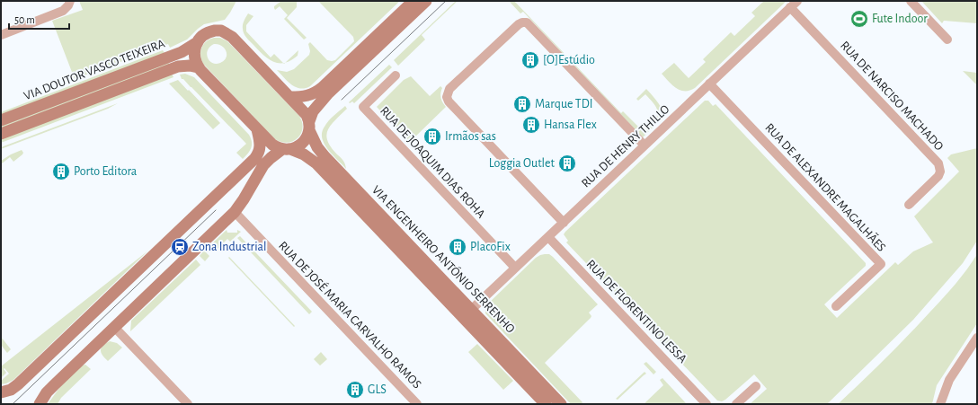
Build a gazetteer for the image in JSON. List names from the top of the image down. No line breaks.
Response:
{"streets":{"main road":["VIA DOUTOR VASCO TEIXEIRA","VIA ENGENHEIRO ANTÓNIO SERRENHO"],"street":["RUA DE NARCISO MACHADO","RUA DE HENRY THILLO","RUA DE JOAQUIM DIAS ROHA","RUA DE ALEXANDRE MAGALHÃES","RUA DE FLORENTINO LESSA","RUA DE JOSÉ MARIA CARVALHO RAMOS"]},"crossings":[["VIA DOUTOR VASCO TEIXEIRA","VIA ENGENHEIRO ANTÓNIO SERRENHO"],["RUA DE NARCISO MACHADO","RUA DE HENRY THILLO"],["RUA DE HENRY THILLO","RUA DE JOAQUIM DIAS ROHA"],["RUA DE HENRY THILLO","RUA DE ALEXANDRE MAGALHÃES"],["RUA DE HENRY THILLO","VIA ENGENHEIRO ANTÓNIO SERRENHO"],["RUA DE HENRY THILLO","RUA DE FLORENTINO LESSA"]],"places":{"sports":["Fute Indoor"],"building":["[O]Estúdio","Marque TDI","Hansa Flex","Irmãos sas","Loggia Outlet","Porto Editora","PlacoFix","GLS"],"station":["Zona Industrial"]},"scale_bar":"50 m"}
